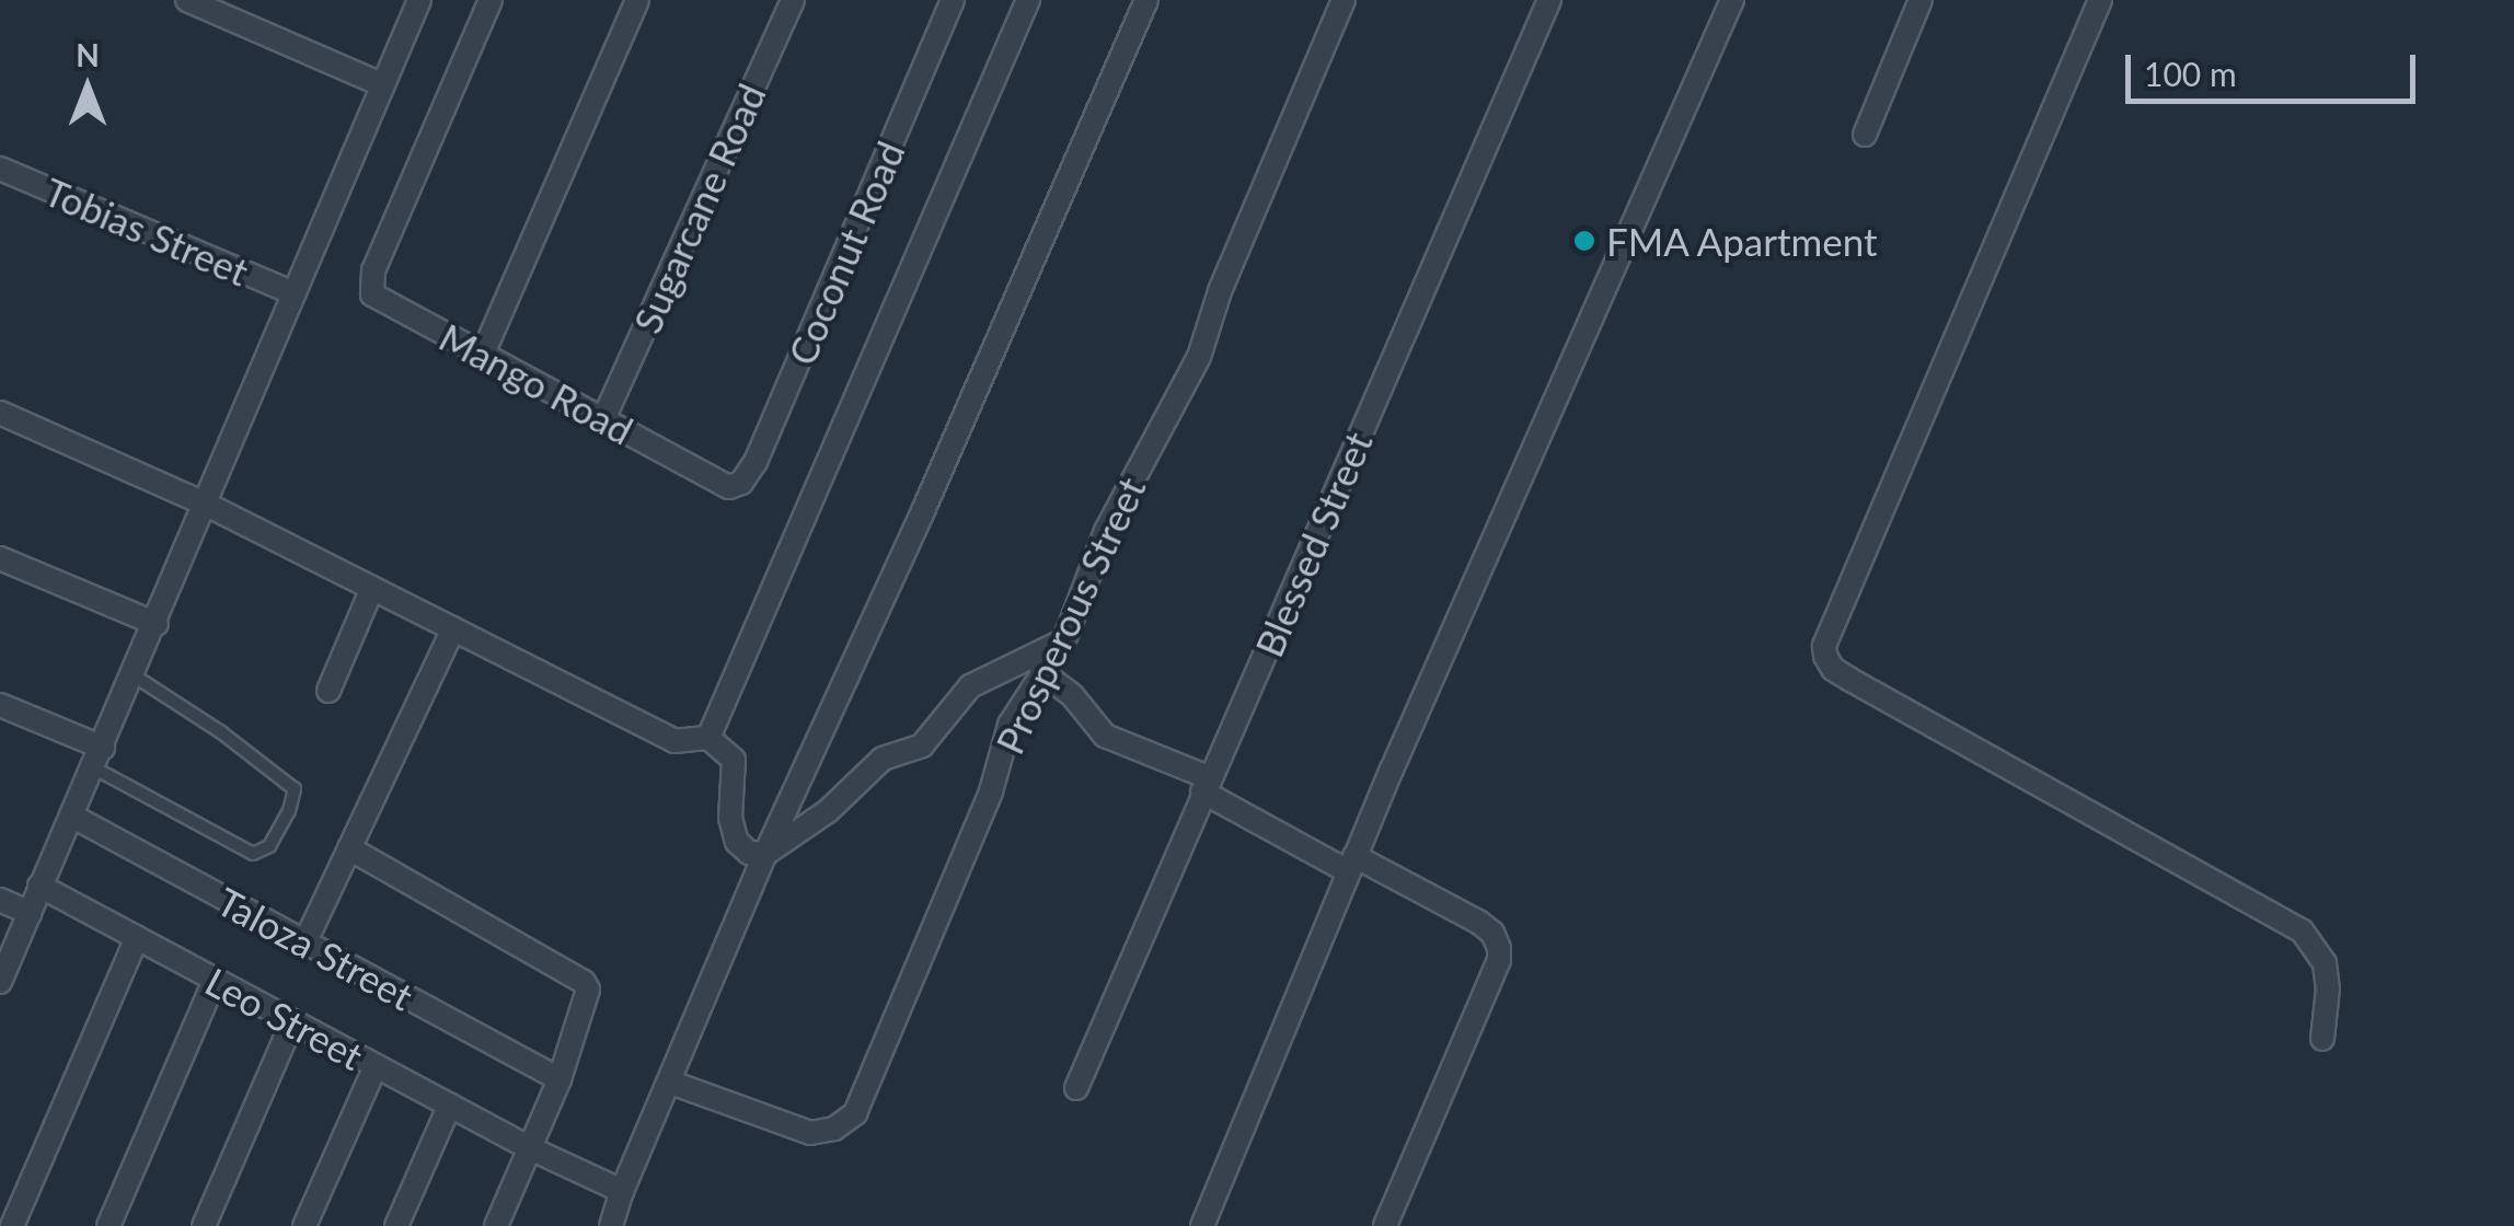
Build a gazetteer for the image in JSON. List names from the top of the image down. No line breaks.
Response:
{"streets":{"street":["Sugarcane Road","Tobias Street","Coconut Road","Mango Road","Blessed Street","Prosperous Street","Taloza Street","Leo Street"]},"crossings":[["Sugarcane Road","Mango Road"],["Coconut Road","Mango Road"]],"places":["FMA Apartment"],"scale_bar":"100 m","north":"top"}
